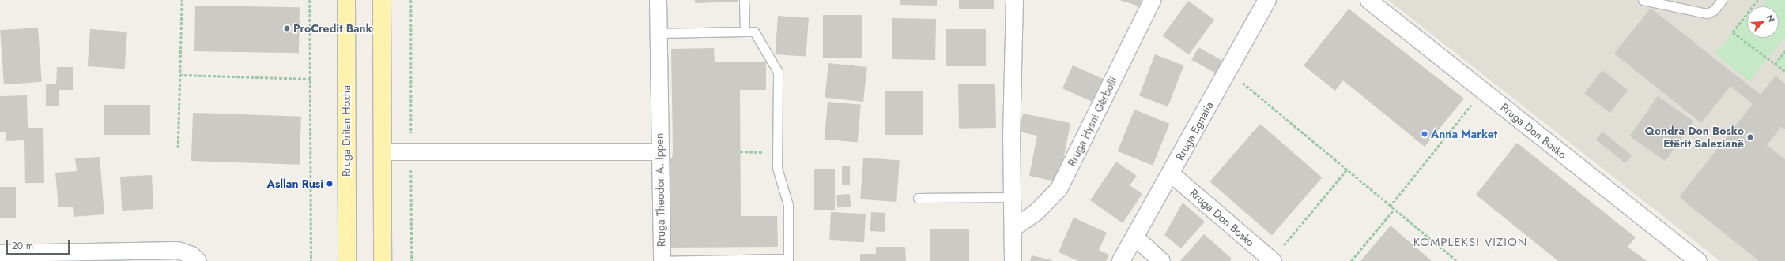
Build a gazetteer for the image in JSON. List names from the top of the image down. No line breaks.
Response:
{"streets":{"main road":["Rruga Dritan Hoxha"],"street":["Rruga Hysni Gërbolli","Rruga Egnatia","Rruga Don Bosko","Rruga Theodor A. Ippen"]},"crossings":[["Rruga Egnatia","Rruga Don Bosko"]],"districts":["KOMPLEKSI VIZION"],"places":["ProCredit Bank","Anna Market","Qendra Don Bosko Etërit Salezianë","Asllan Rusi"],"scale_bar":"20 m","north":"top right"}
